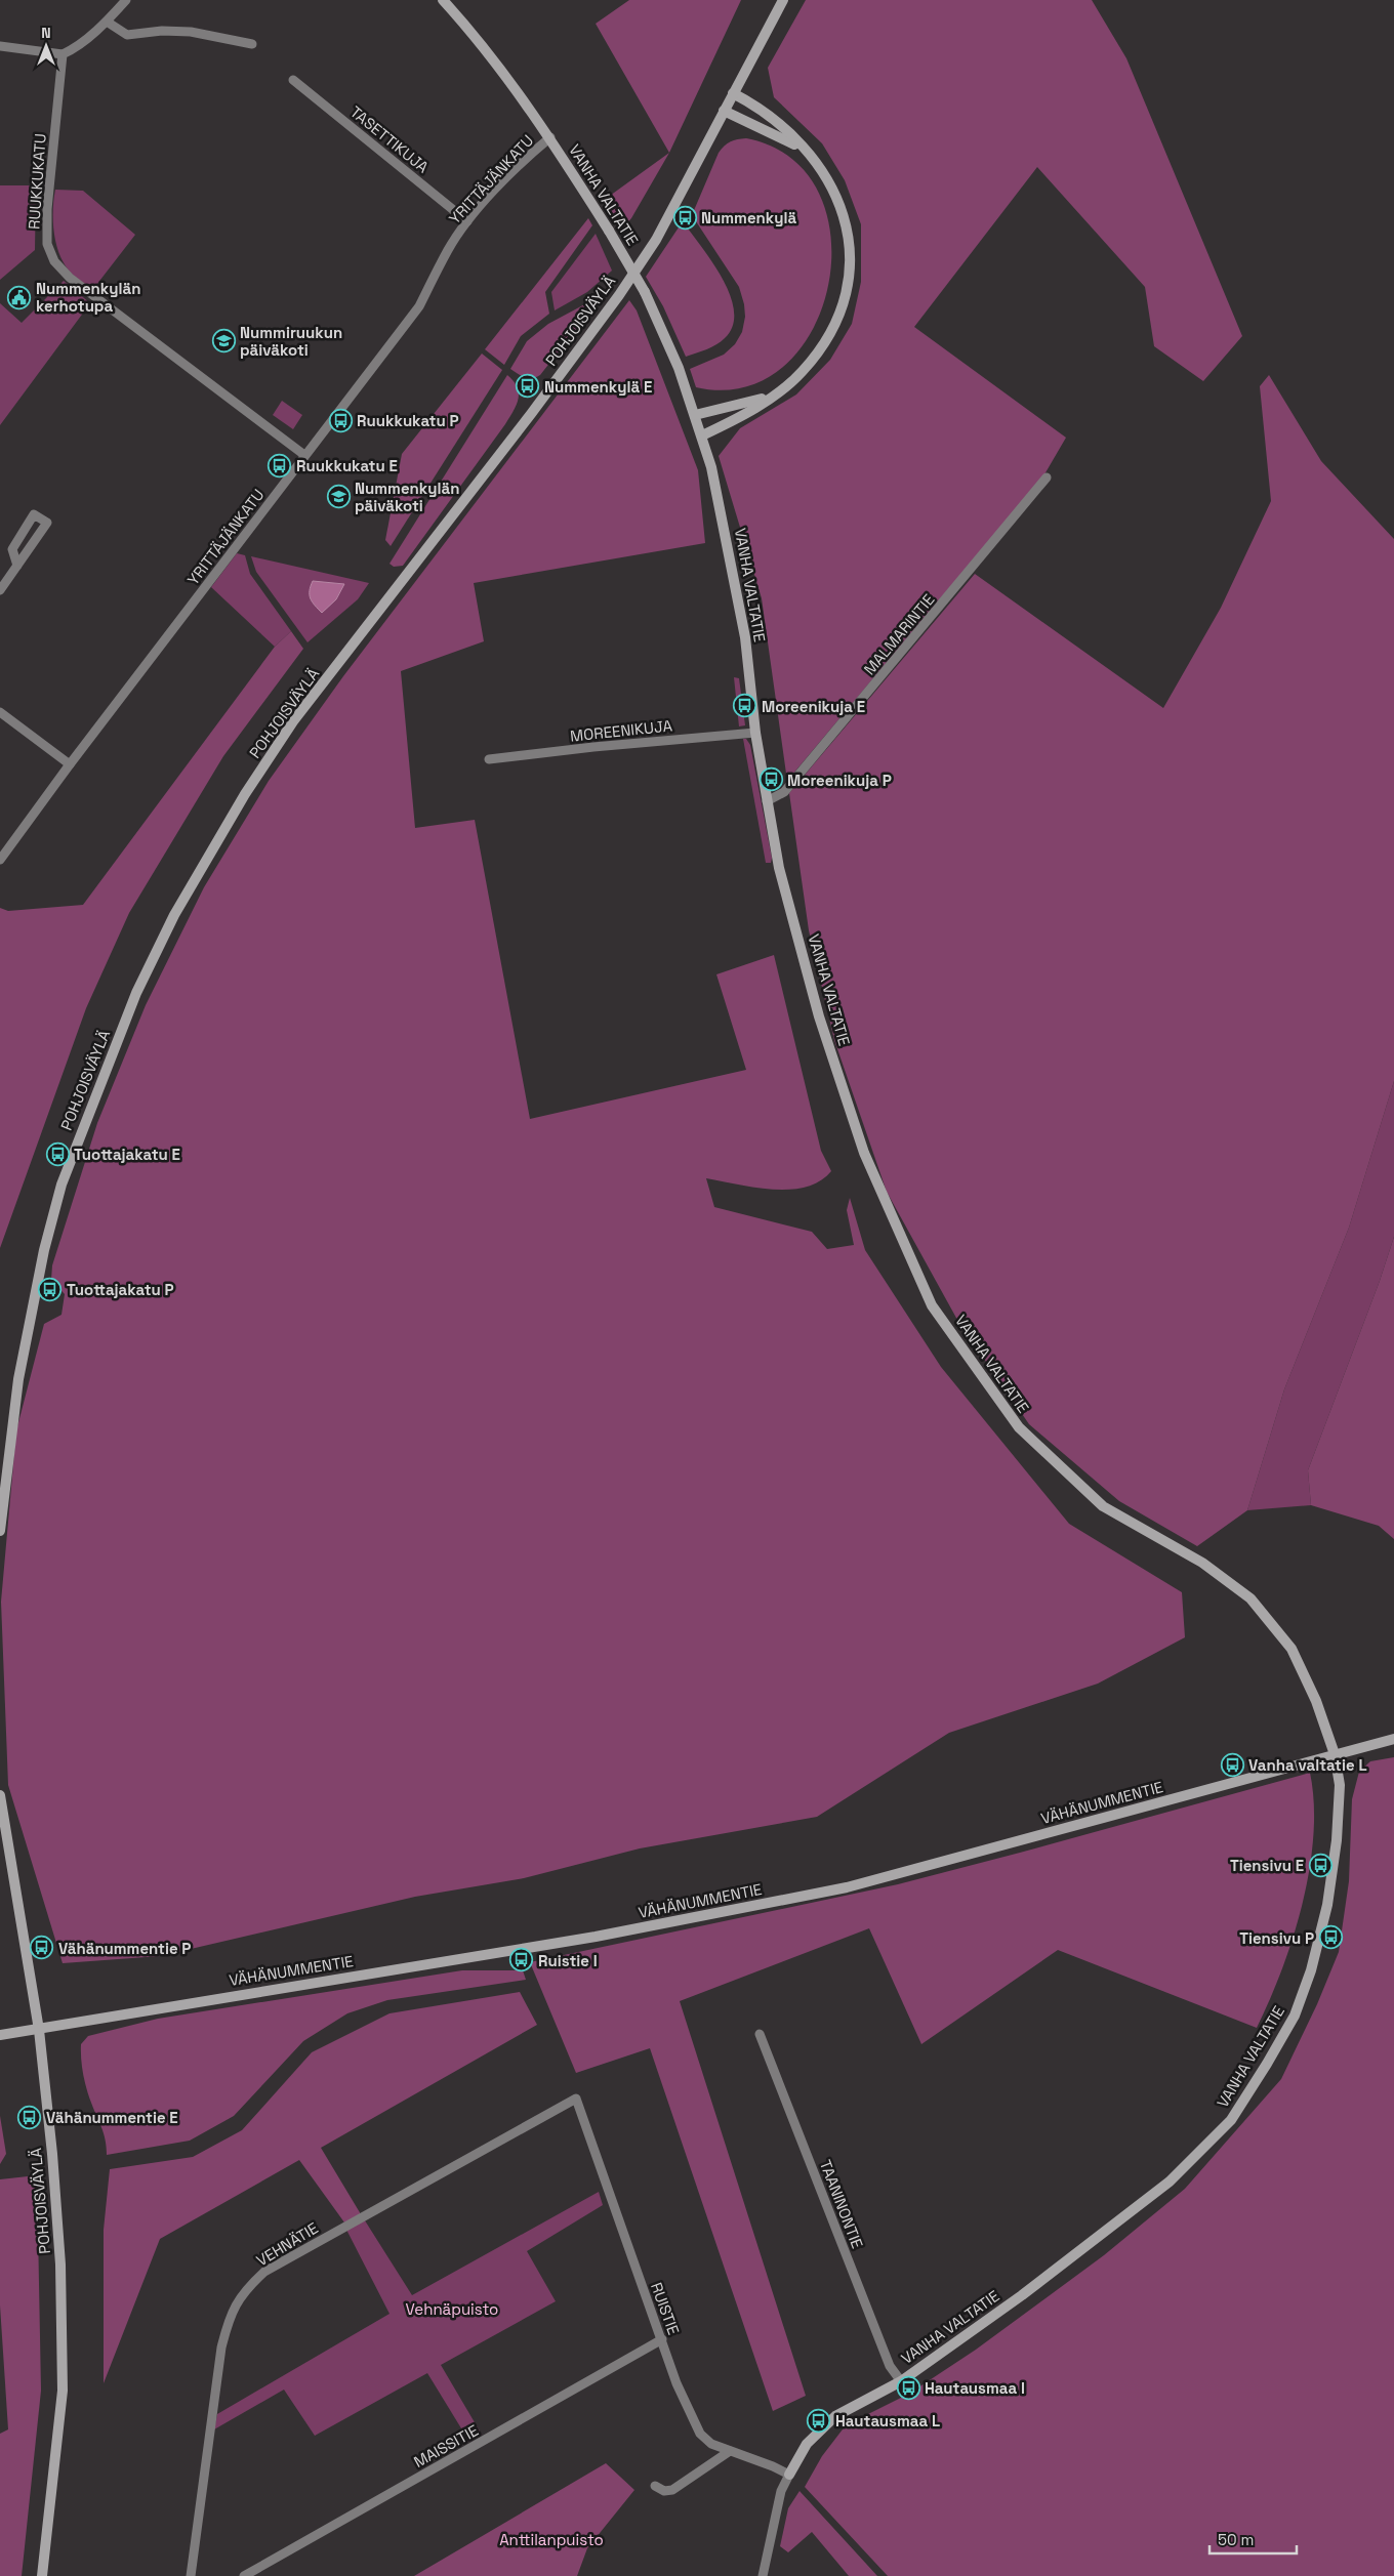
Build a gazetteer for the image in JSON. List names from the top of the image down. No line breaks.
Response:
{"streets":{"street":["TASETTIKUJA","YRITTÄJÄNKATU","RUUKKUKATU","VANHA VALTATIE","POHJOISVÄYLÄ","MALMARINTIE","MOREENIKUJA","VÄHÄNUMMENTIE","TAANINONTIE","VEHNÄTIE","RUISTIE","MAISSITIE"]},"crossings":[["TASETTIKUJA","YRITTÄJÄNKATU"],["YRITTÄJÄNKATU","RUUKKUKATU"],["YRITTÄJÄNKATU","VANHA VALTATIE"],["VANHA VALTATIE","MALMARINTIE"],["VANHA VALTATIE","MOREENIKUJA"],["VANHA VALTATIE","VÄHÄNUMMENTIE"],["VANHA VALTATIE","TAANINONTIE"],["VANHA VALTATIE","RUISTIE"],["POHJOISVÄYLÄ","VÄHÄNUMMENTIE"],["VEHNÄTIE","RUISTIE"],["RUISTIE","MAISSITIE"]],"parks":["Vehnäpuisto","Anttilanpuisto"],"places":{"bus stop":["Nummenkylä","Nummenkylä E","Ruukkukatu P","Ruukkukatu E","Moreenikuja E","Moreenikuja P","Tuottajakatu E","Tuottajakatu P","Vanha valtatie L","Tiensivu E","Tiensivu P","Vähänummentie P","Ruistie I","Vähänummentie E","Hautausmaa I","Hautausmaa L"],"public building":["Nummenkylän kerhotupa"],"school or university":["Nummiruukun päiväkoti","Nummenkylän päiväkoti"]},"scale_bar":"50 m","north":"top"}
